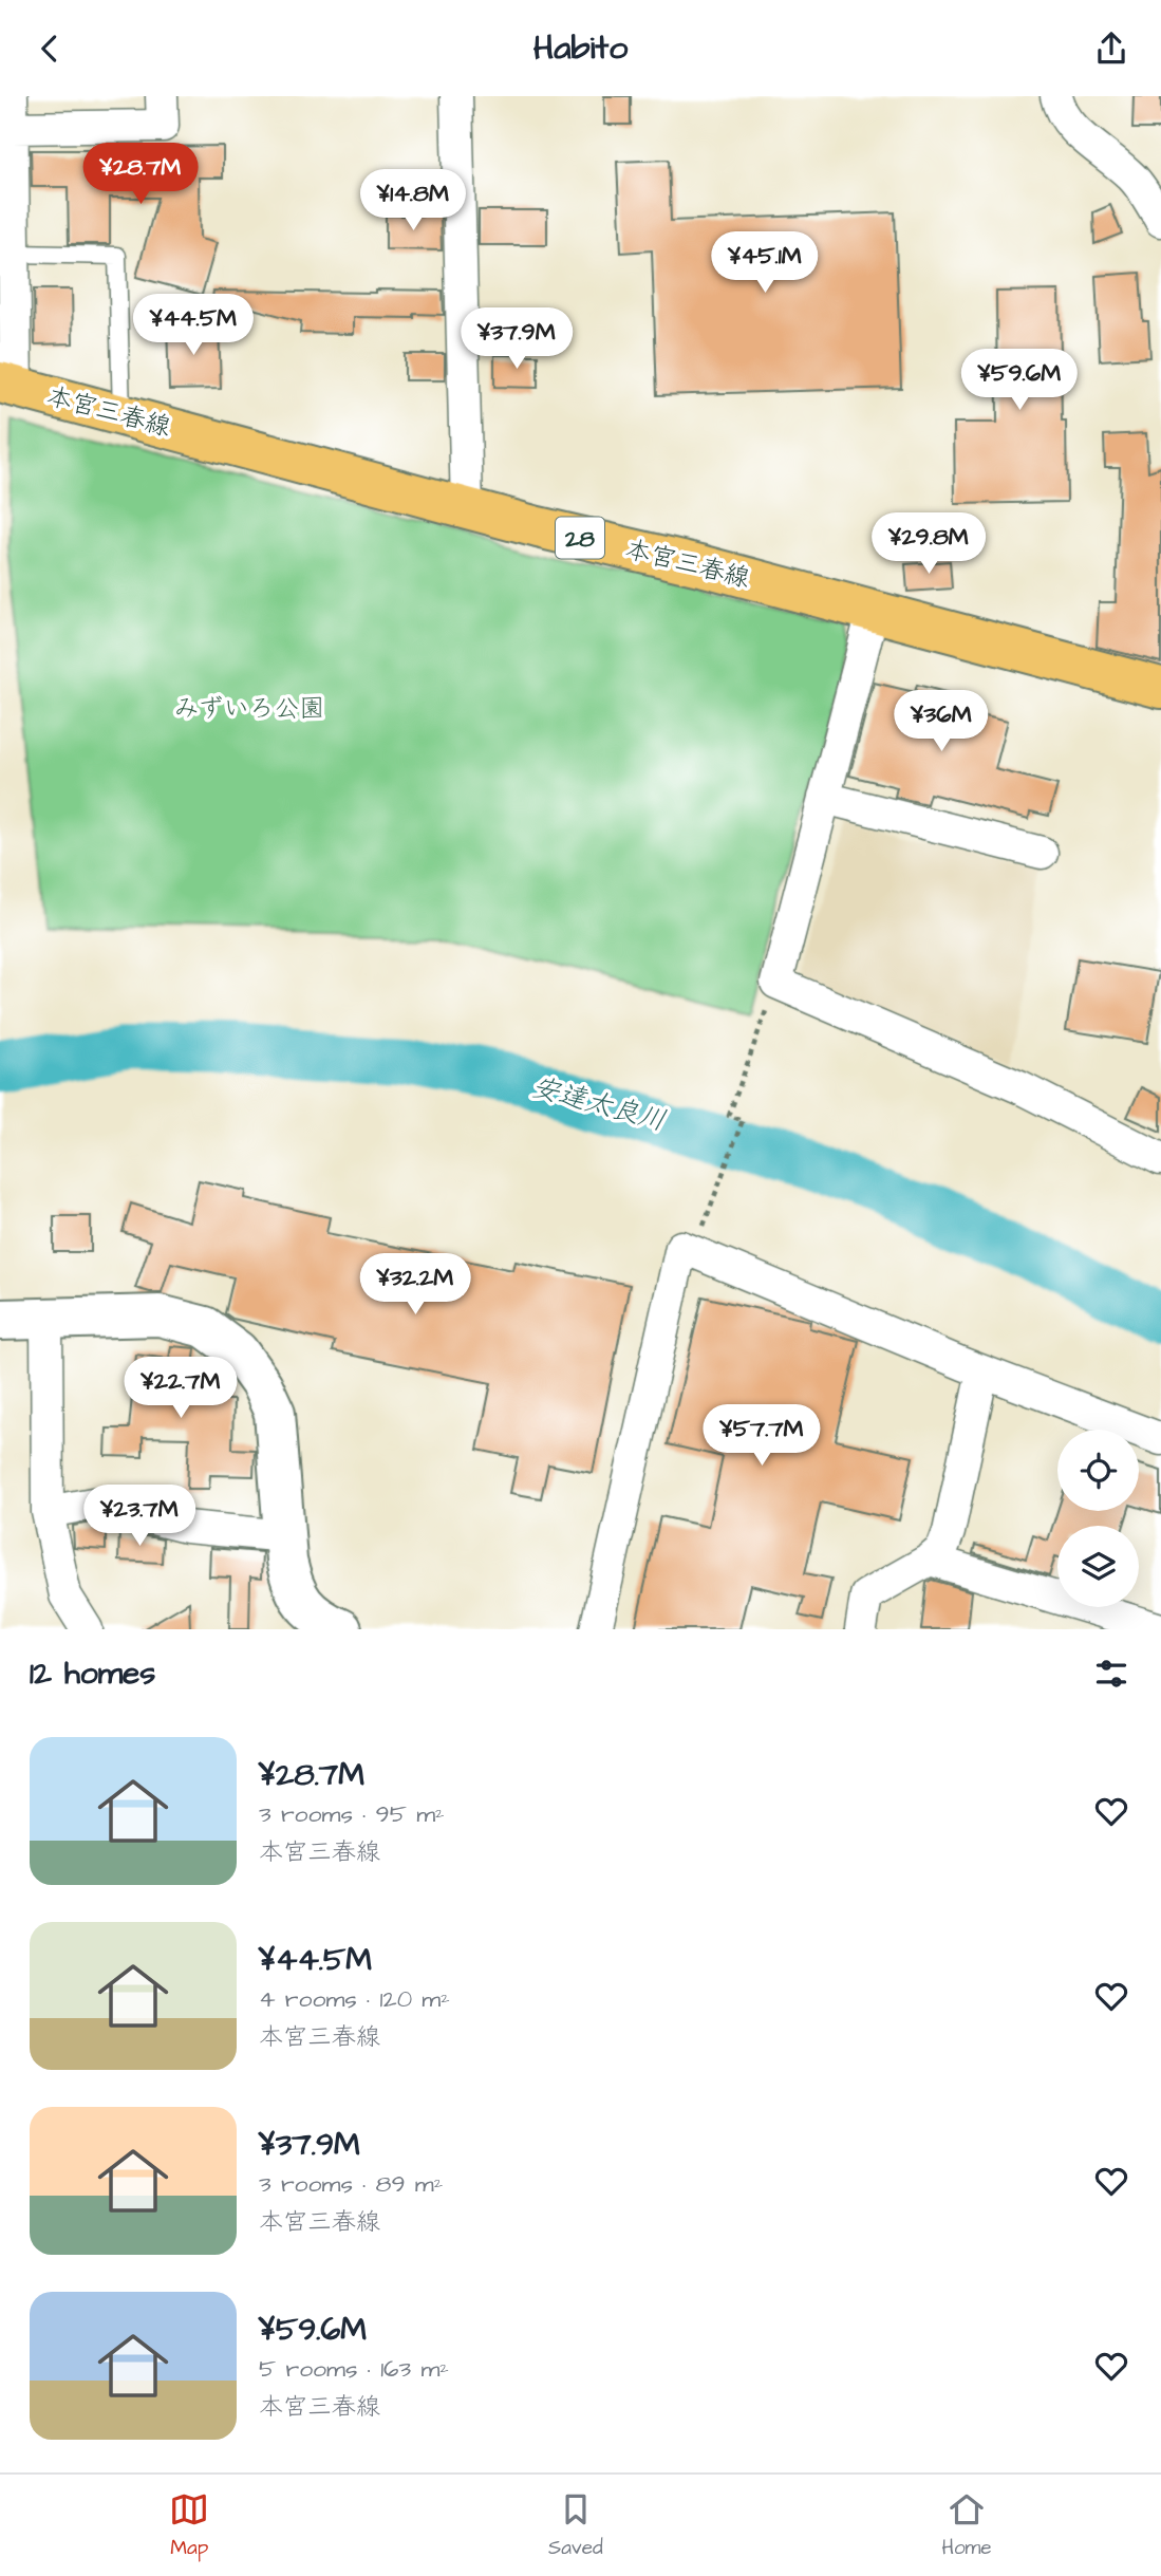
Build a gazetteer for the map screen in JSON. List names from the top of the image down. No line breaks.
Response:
{"streets":{"main road":["本宮三春線","28"]},"water":["安達太良川"],"parks":["みずいろ公園"],"page":{"header":"Habito","price":["¥28.7M","¥14.8M","¥45.1M","¥44.5M","¥37.9M","¥59.6M","¥29.8M","¥36M","¥32.2M","¥22.7M","¥57.7M","¥23.7M"],"heading":"12 homes","list":[{"name":"¥28.7M","note":"3 rooms · 95 m² · 本宮三春線"},{"name":"¥44.5M","note":"4 rooms · 120 m² · 本宮三春線"},{"name":"¥37.9M","note":"3 rooms · 89 m² · 本宮三春線"},{"name":"¥59.6M","note":"5 rooms · 163 m² · 本宮三春線"}],"tabs":["Map","Saved","Home"]}}
